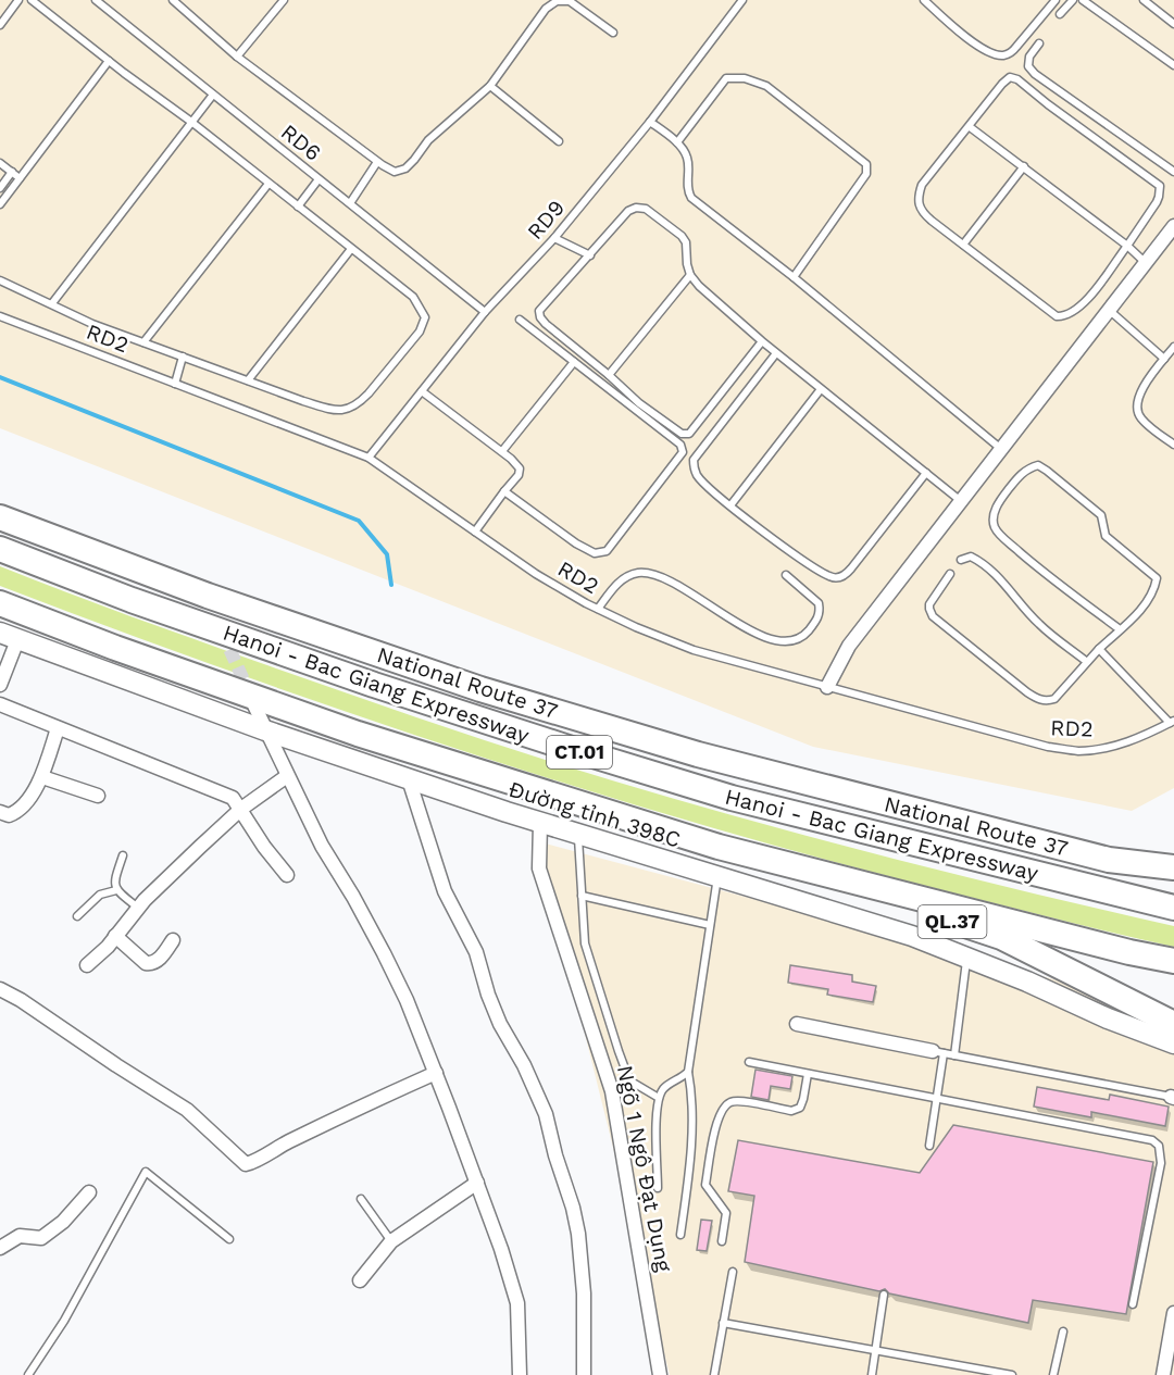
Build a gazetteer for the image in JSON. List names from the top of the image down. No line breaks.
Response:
{"streets":{"highway":["National Route 37","Hanoi - Bac Giang Expressway","CT.01","QL.37"],"main road":["Đường tỉnh 398C"],"street":["Ngõ 1 Ngô Đạt Dụng"],"lane":["RD6","RD9","RD2"]},"crossings":[["RD6","RD9"],["RD9","RD2"],["CT.01","QL.37"],["Đường tỉnh 398C","Ngõ 1 Ngô Đạt Dụng"]]}
